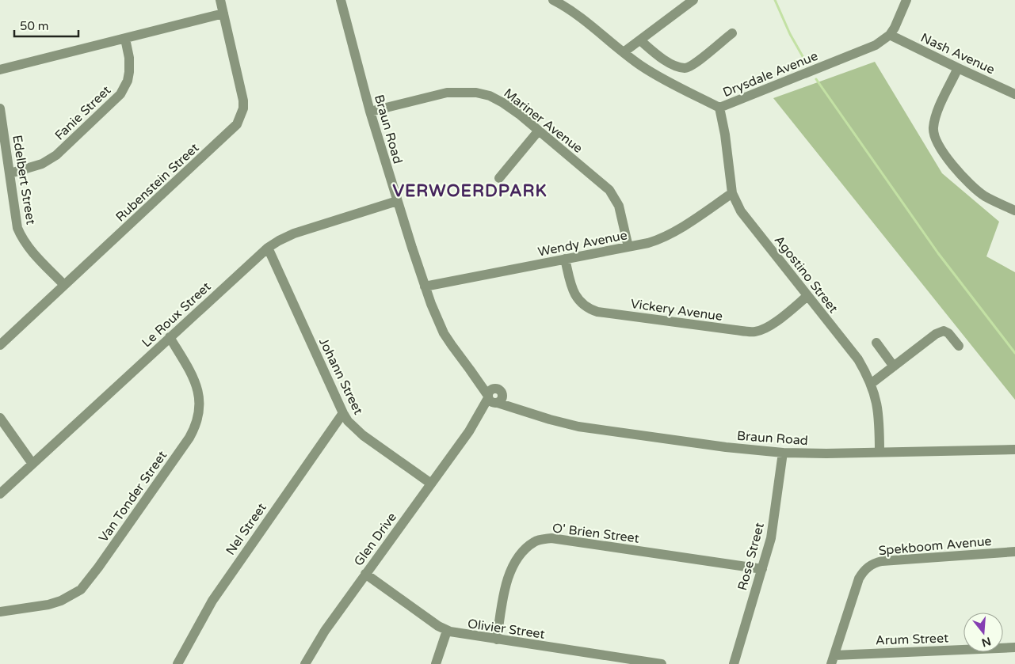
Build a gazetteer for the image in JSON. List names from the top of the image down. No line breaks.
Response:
{"streets":{"street":["Nash Avenue","Drysdale Avenue","Fanie Street","Mariner Avenue","Braun Road","Edelbert Street","Rubenstein Street","Wendy Avenue","Agostino Street","Vickery Avenue","Le Roux Street","Johann Street","Van Tonder Street","Nel Street","O' Brien Street","Glen Drive","Spekboom Avenue","Rose Street","Olivier Street","Arum Street"]},"crossings":[["Nash Avenue","Drysdale Avenue"],["Drysdale Avenue","Agostino Street"],["Fanie Street","Edelbert Street"],["Mariner Avenue","Braun Road"],["Mariner Avenue","Wendy Avenue"],["Braun Road","Wendy Avenue"],["Braun Road","Agostino Street"],["Braun Road","Le Roux Street"],["Braun Road","Glen Drive"],["Braun Road","Rose Street"],["Edelbert Street","Rubenstein Street"],["Wendy Avenue","Agostino Street"],["Wendy Avenue","Vickery Avenue"],["Agostino Street","Vickery Avenue"],["Le Roux Street","Johann Street"],["Le Roux Street","Van Tonder Street"],["Johann Street","Nel Street"],["Johann Street","Glen Drive"],["O' Brien Street","Rose Street"],["O' Brien Street","Olivier Street"],["Glen Drive","Olivier Street"],["Spekboom Avenue","Arum Street"]],"districts":["VERWOERDPARK"],"scale_bar":"50 m","north":"bottom"}
